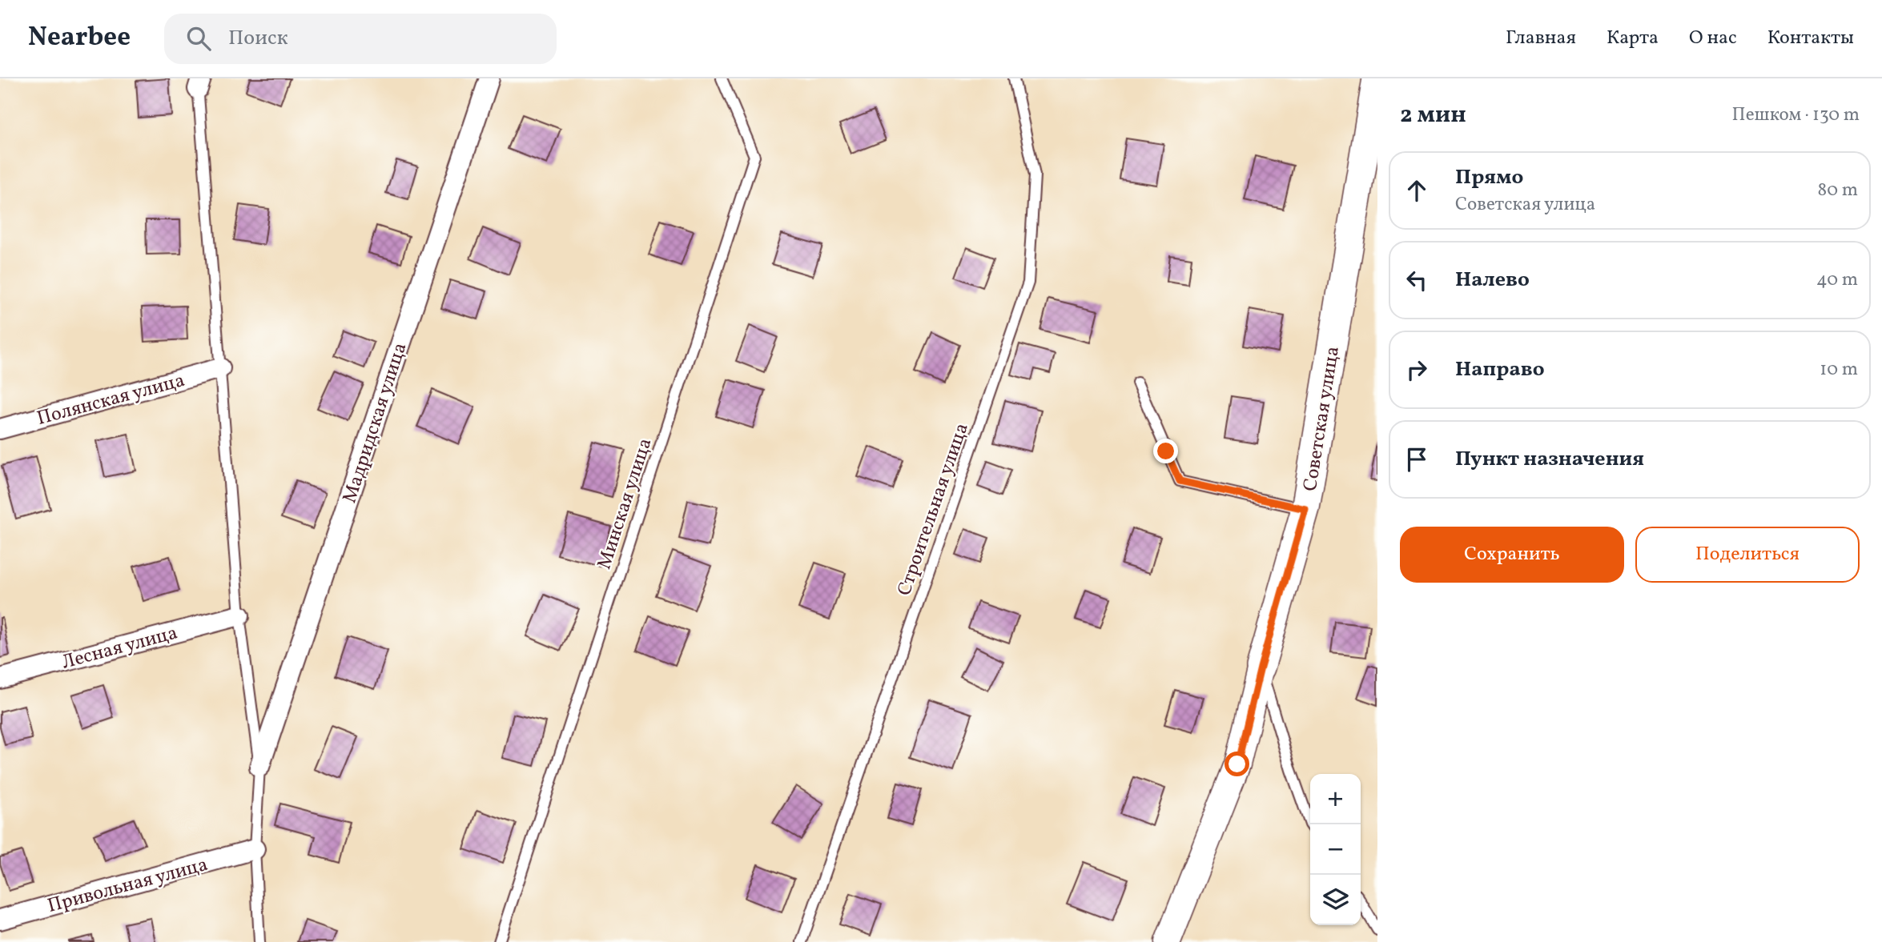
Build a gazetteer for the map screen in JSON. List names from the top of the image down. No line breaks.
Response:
{"streets":{"main road":["Советская улица"],"street":["Полянская улица","Мадридская улица","Лесная улица","Привольная улица"],"lane":["Минская улица","Строительная улица"]},"page":{"header":"Nearbee","search":"Поиск","nav":["Главная","Карта","О нас","Контакты"],"heading":["2 мин","Пешком · 130 m"],"list":[["Прямо","Советская улица","80 m"],["Налево","40 m"],["Направо","10 m"],"Пункт назначения"],"buttons":["Сохранить","Поделиться"],"map_buttons":["+","−"]}}
